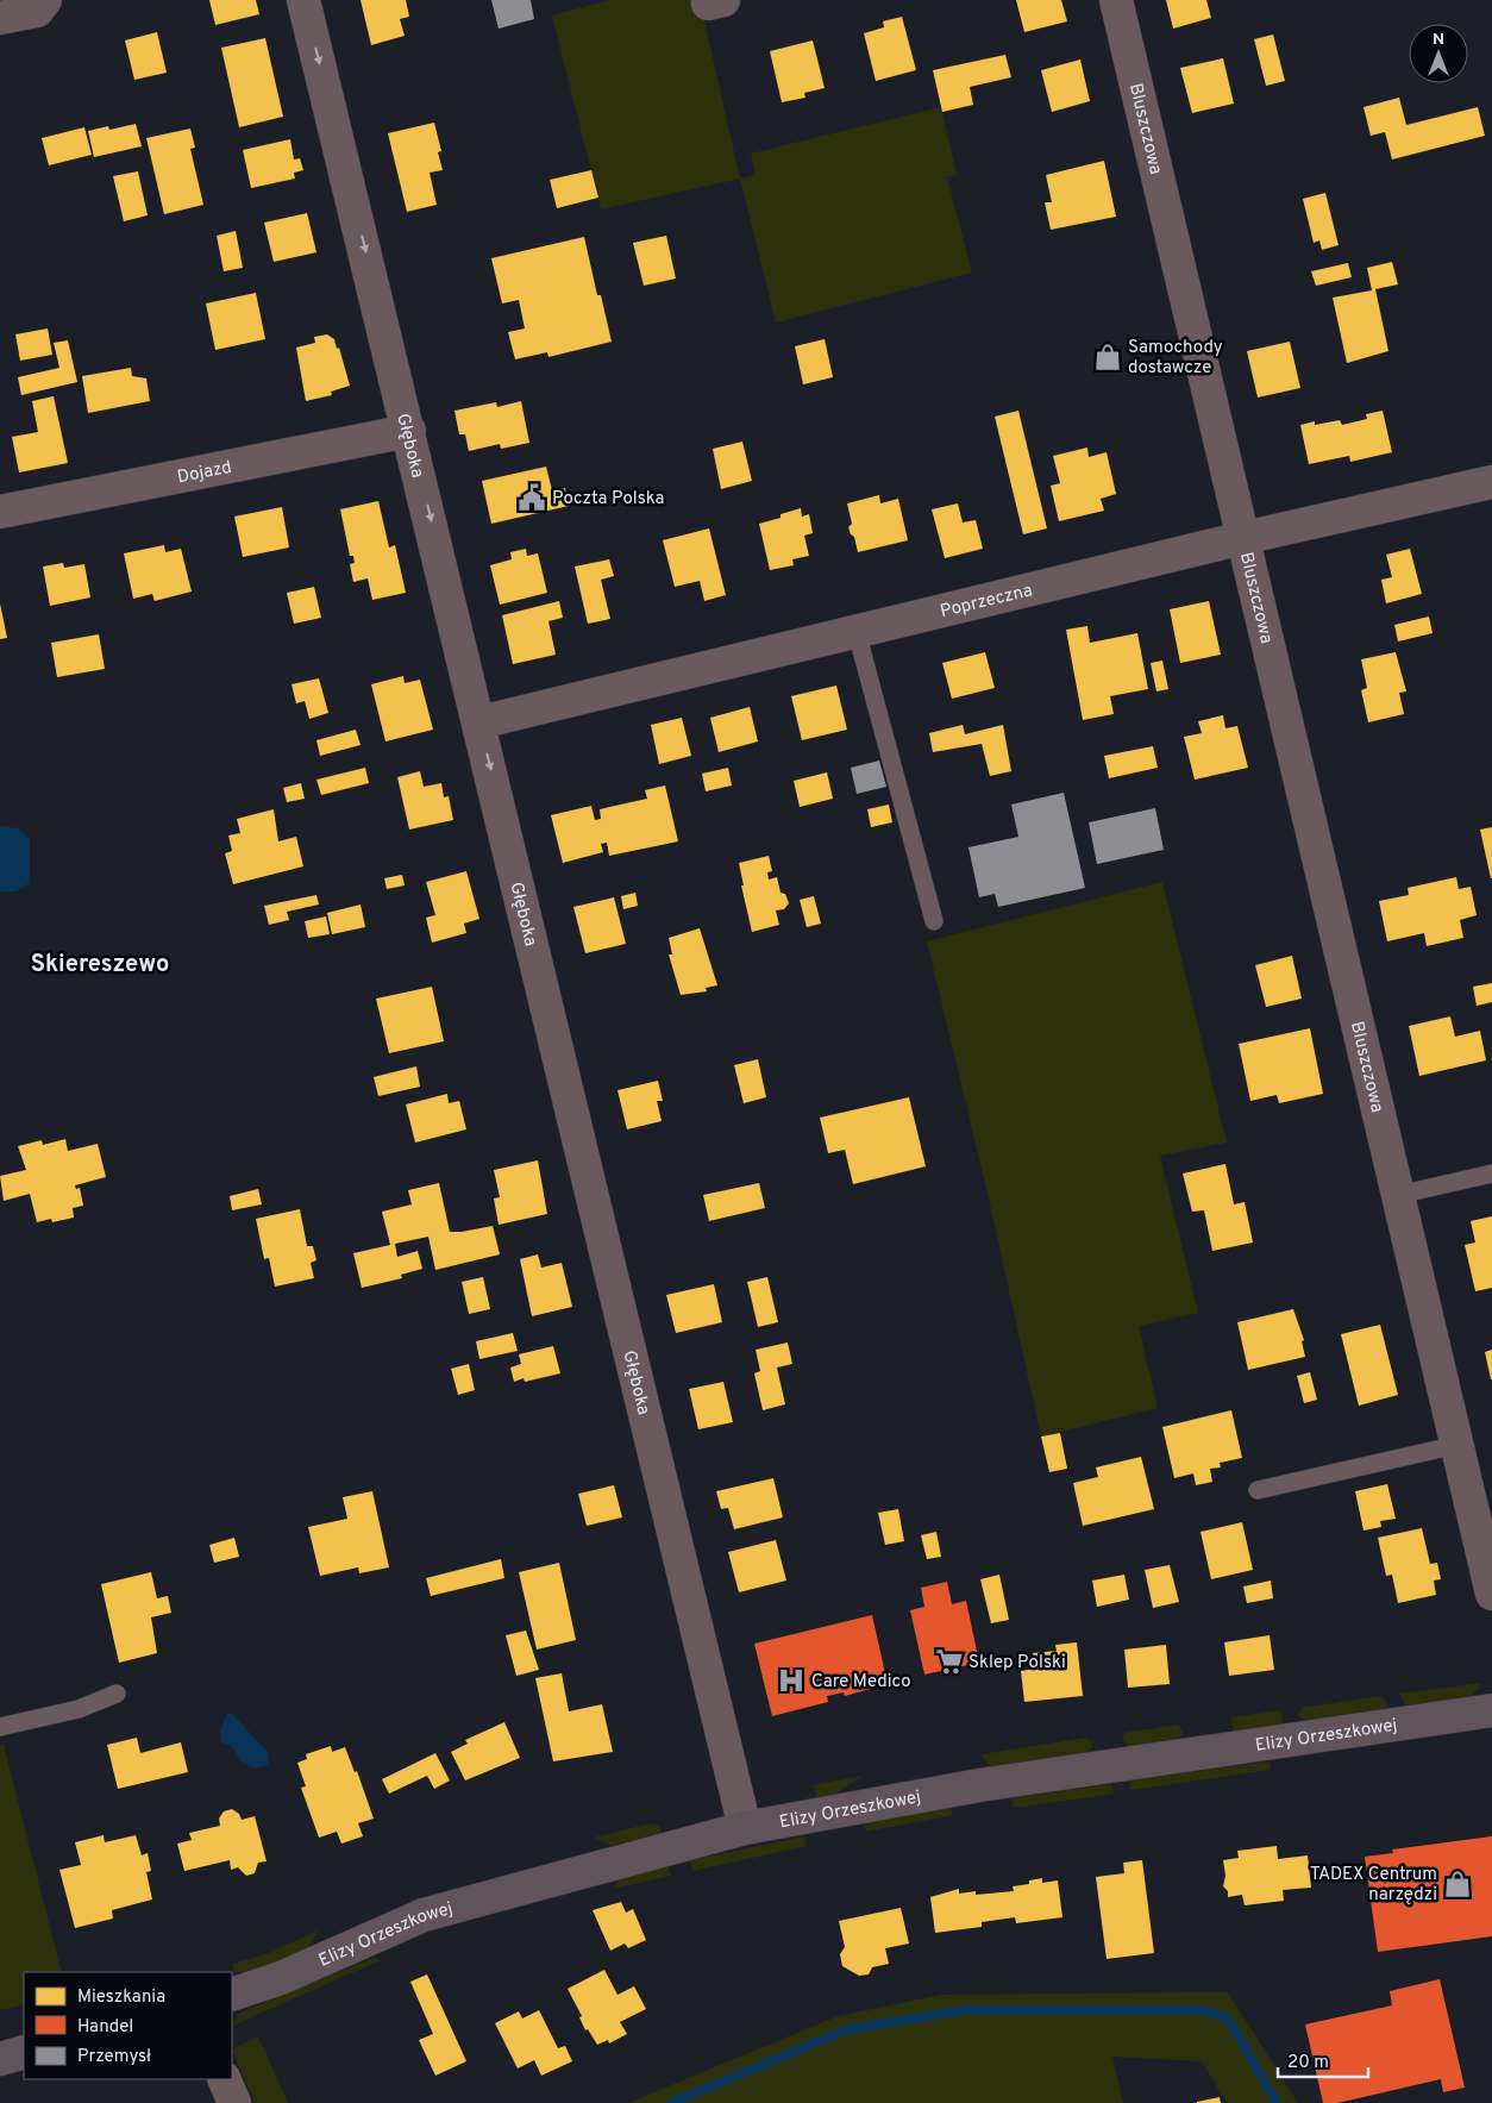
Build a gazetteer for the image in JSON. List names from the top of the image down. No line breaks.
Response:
{"streets":{"street":["Bluszczowa","Głęboka","Dojazd","Poprzeczna","Elizy Orzeszkowej"]},"crossings":[["Bluszczowa","Poprzeczna"],["Głęboka","Dojazd"],["Głęboka","Poprzeczna"],["Głęboka","Elizy Orzeszkowej"]],"one_way":["Głęboka"],"districts":["Skiereszewo"],"places":{"shop":["Samochody dostawcze","TADEX Centrum narzędzi"],"public building":["Poczta Polska"],"supermarket":["Sklep Polski"],"hospital":["Care Medico"]},"legend":["Mieszkania","Handel","Przemysł"],"scale_bar":"20 m","north":"top"}
